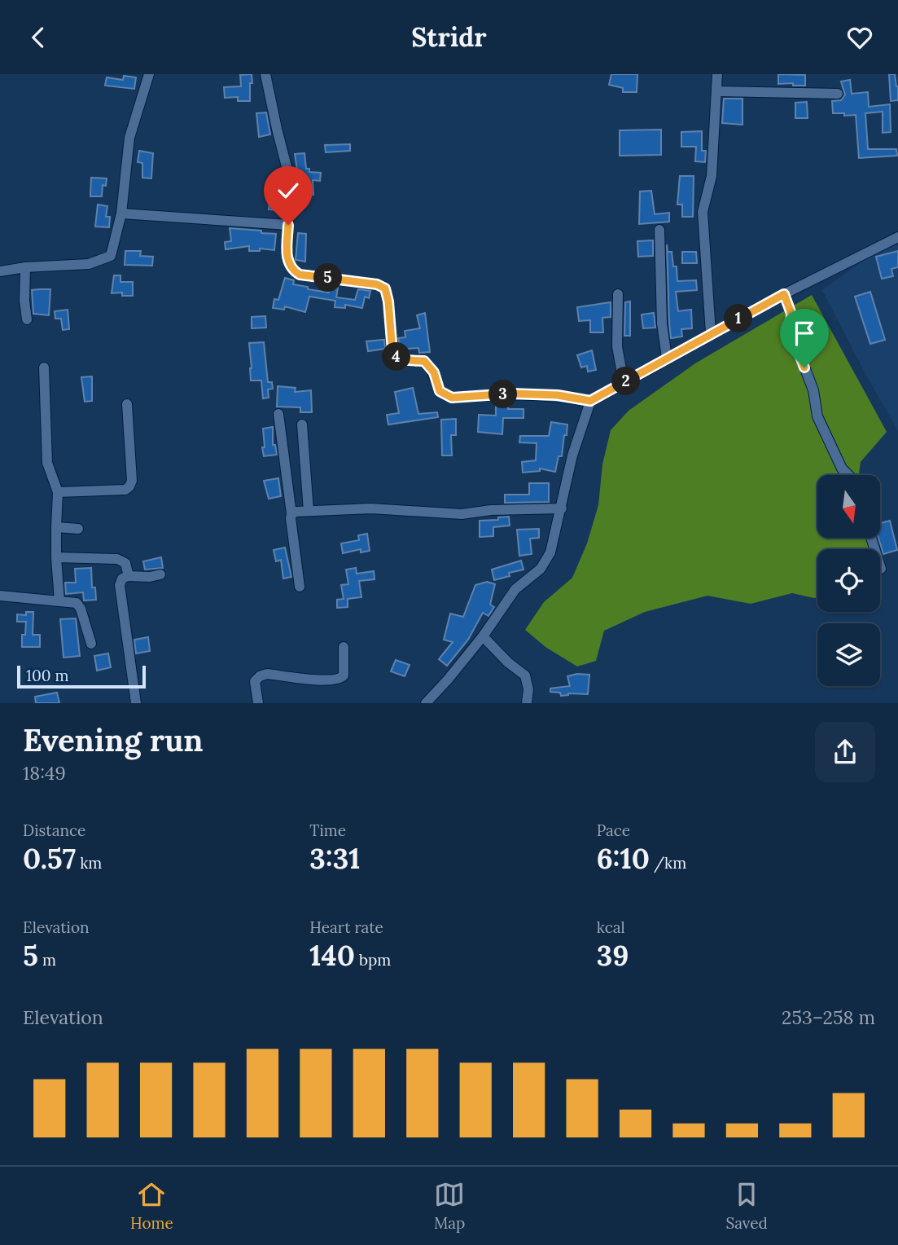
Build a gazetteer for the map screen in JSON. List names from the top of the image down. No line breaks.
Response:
{"scale_bar":"100 m","north":"bottom","page":{"header":"Stridr","pins":["5","1","4","2","3"],"scale":"100 m","heading":["Evening run","18:49"],"stats":[["Distance","0.57 km"],["Time","3:31"],["Pace","6:10 /km"],["Elevation","5 m"],["Heart rate","140 bpm"],["kcal","39"]],"chart":["Elevation","253–258 m"],"tabs":["Home","Map","Saved"]}}
